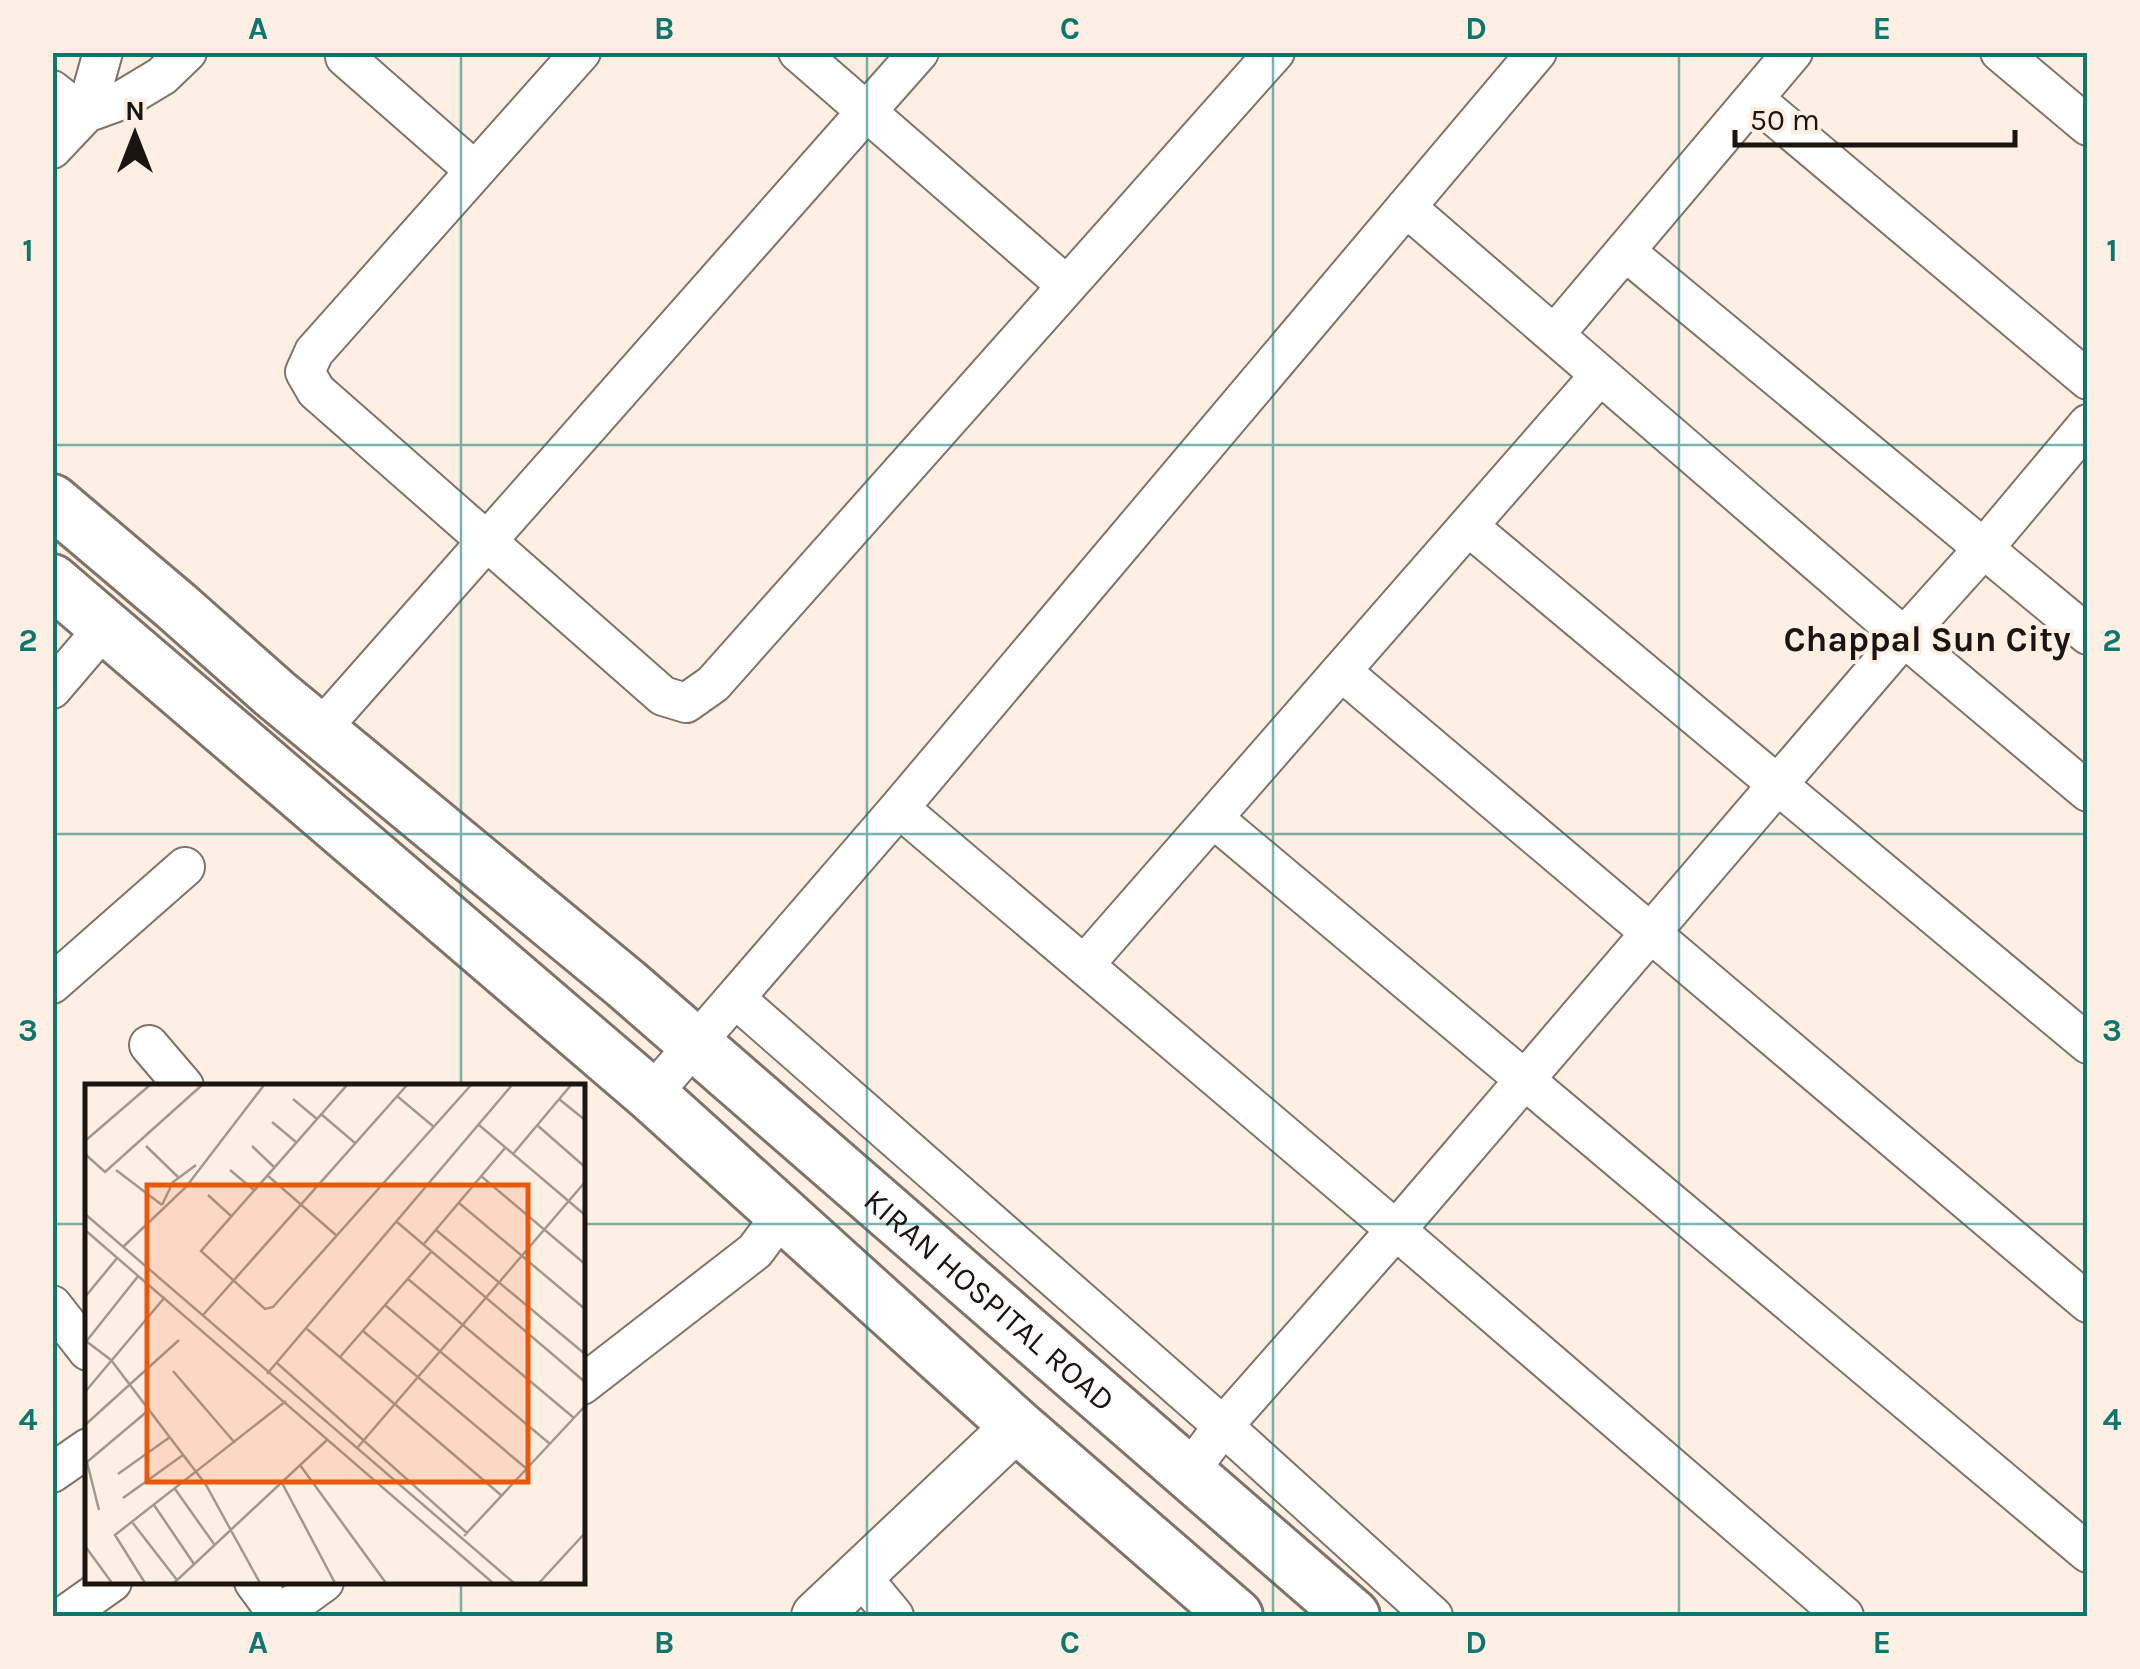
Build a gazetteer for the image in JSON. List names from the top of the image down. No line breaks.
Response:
{"streets":{"main road":["KIRAN HOSPITAL ROAD"]},"districts":["Chappal Sun City"],"scale_bar":"50 m","north":"top","grid":{"columns":["A","B","C","D","E"],"rows":["1","2","3","4"]}}
